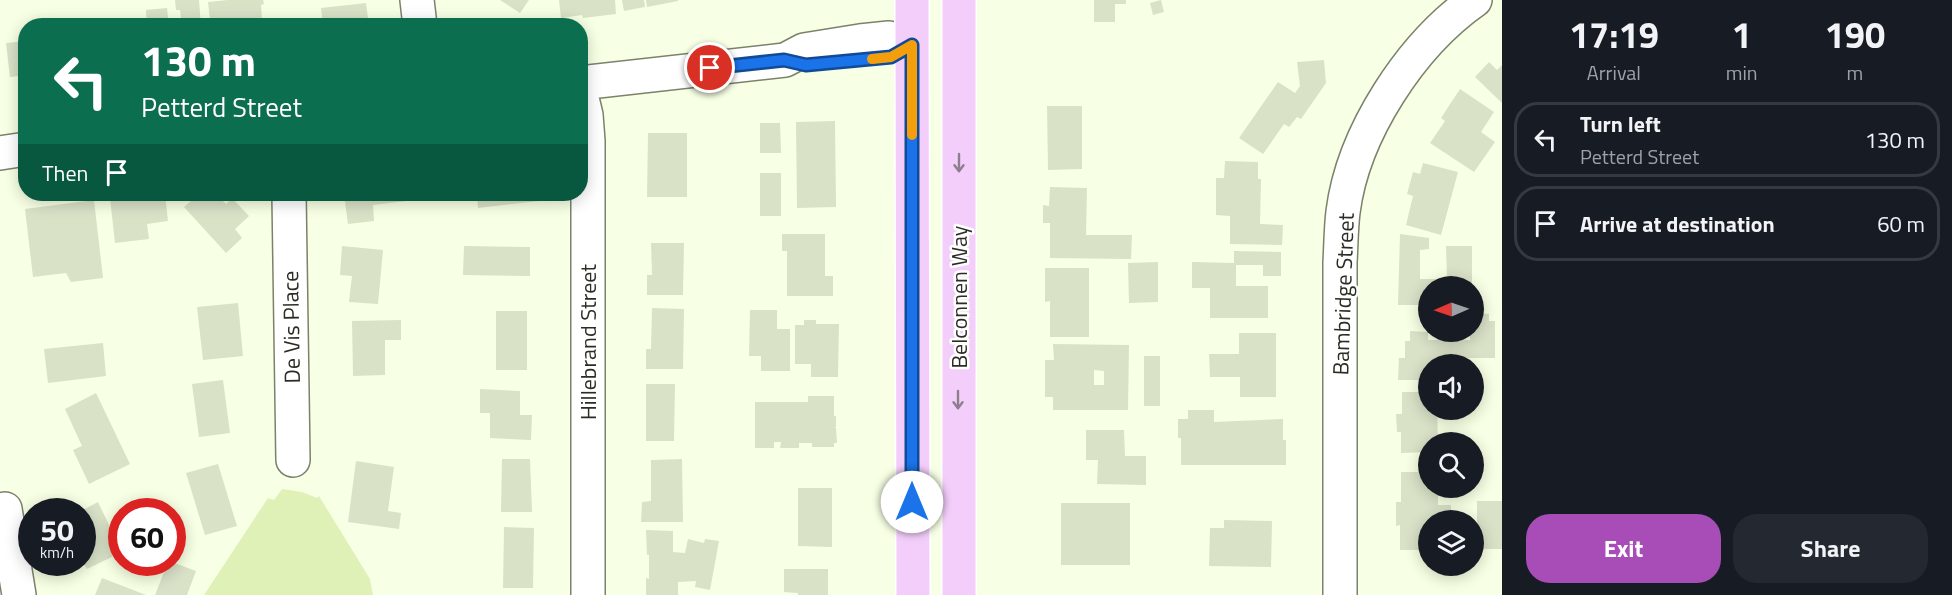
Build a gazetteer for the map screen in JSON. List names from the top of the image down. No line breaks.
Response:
{"streets":{"main road":["Belconnen Way"],"street":["Bambridge Street","De Vis Place","Hillebrand Street"]},"north":"left","page":{"eta":["17:19","Arrival","1","min","190","m"],"turn":["130 m","Petterd Street"],"list":[{"name":"Turn left","note":"Petterd Street","value":"130 m"},{"name":"Arrive at destination","value":"60 m"}],"then":"Then","speed":"50 km/h","limit":"60","buttons":["Exit","Share"]}}
